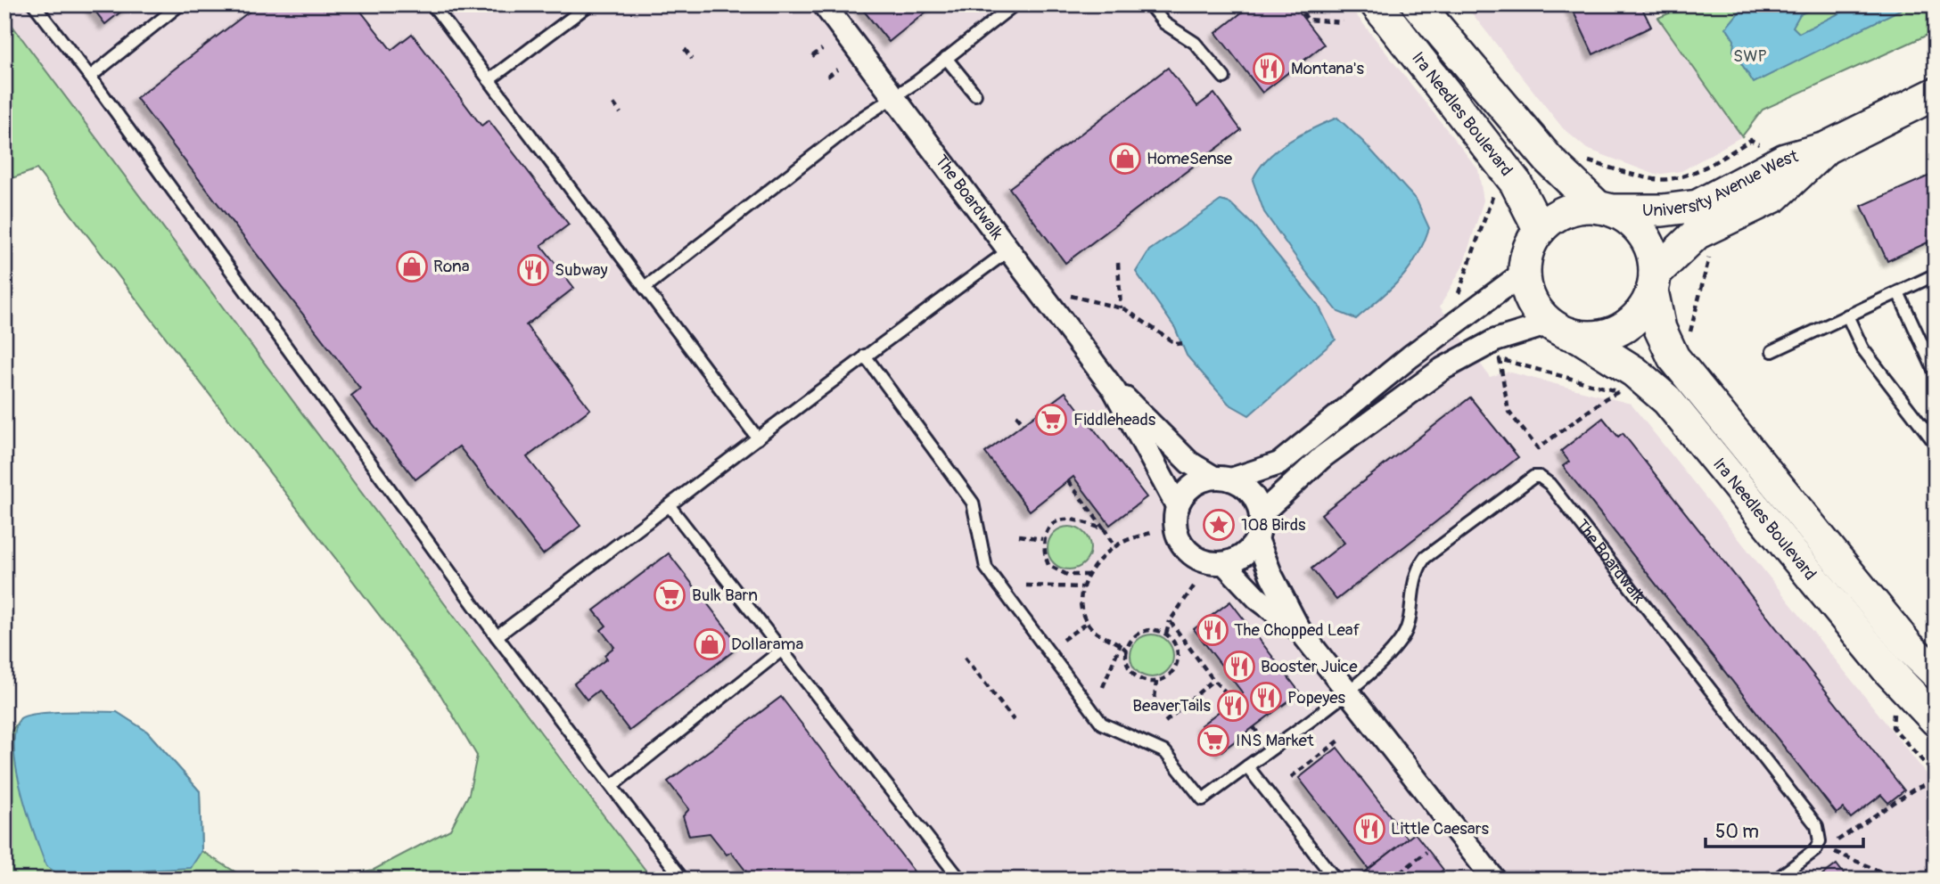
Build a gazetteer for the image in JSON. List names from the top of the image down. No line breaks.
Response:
{"streets":{"main road":["Ira Needles Boulevard","University Avenue West"],"street":["The Boardwalk"]},"crossings":[["Ira Needles Boulevard","University Avenue West"]],"parks":["SWP"],"places":{"restaurant":["Montana's","Subway","The Chopped Leaf","Booster Juice","Popeyes","BeaverTails","Little Caesars"],"shop":["HomeSense","Rona","Dollarama"],"supermarket":["Fiddleheads","Bulk Barn","INS Market"],"place":["108 Birds"]},"scale_bar":"50 m"}
